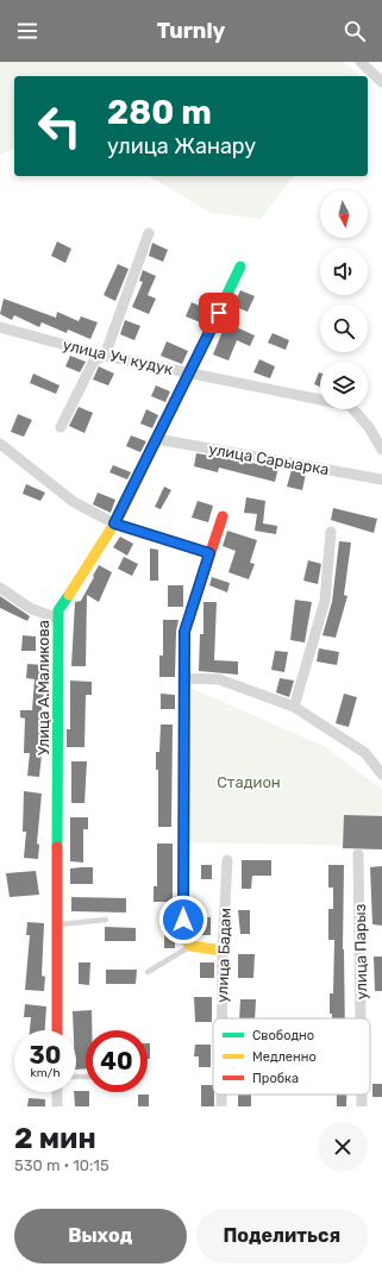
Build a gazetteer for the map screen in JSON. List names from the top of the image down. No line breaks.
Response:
{"streets":{"street":["улица Уч кудук","улица Сарыарка","Улица А.Маликова","улица Парыз","улица Бадам"]},"crossings":[["улица Уч кудук","Улица А.Маликова"],["улица Сарыарка","Улица А.Маликова"]],"parks":["Стадион"],"legend":["Свободно","Медленно","Пробка"],"north":"bottom","page":{"header":"Turnly","turn":["280 m","улица Жанару"],"speed":"30 km/h","limit":"40","heading":["2 мин","530 m · 10:15"],"buttons":["Выход","Поделиться"]}}
